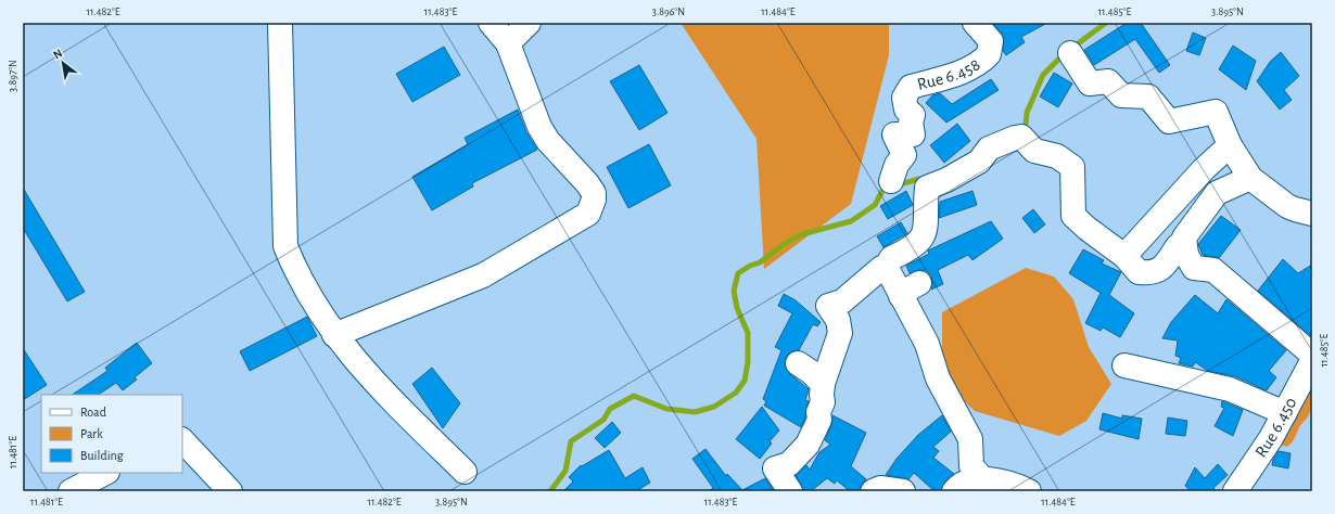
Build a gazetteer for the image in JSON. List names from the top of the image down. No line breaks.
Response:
{"streets":{"street":["Rue 6.458","Rue 6.450"]},"legend":["Road","Park","Building"],"north":"top left","coordinates":["11.482°E","11.483°E","3.896°N","11.484°E","11.485°E","3.895°N","3.897°N","11.481°E"]}
